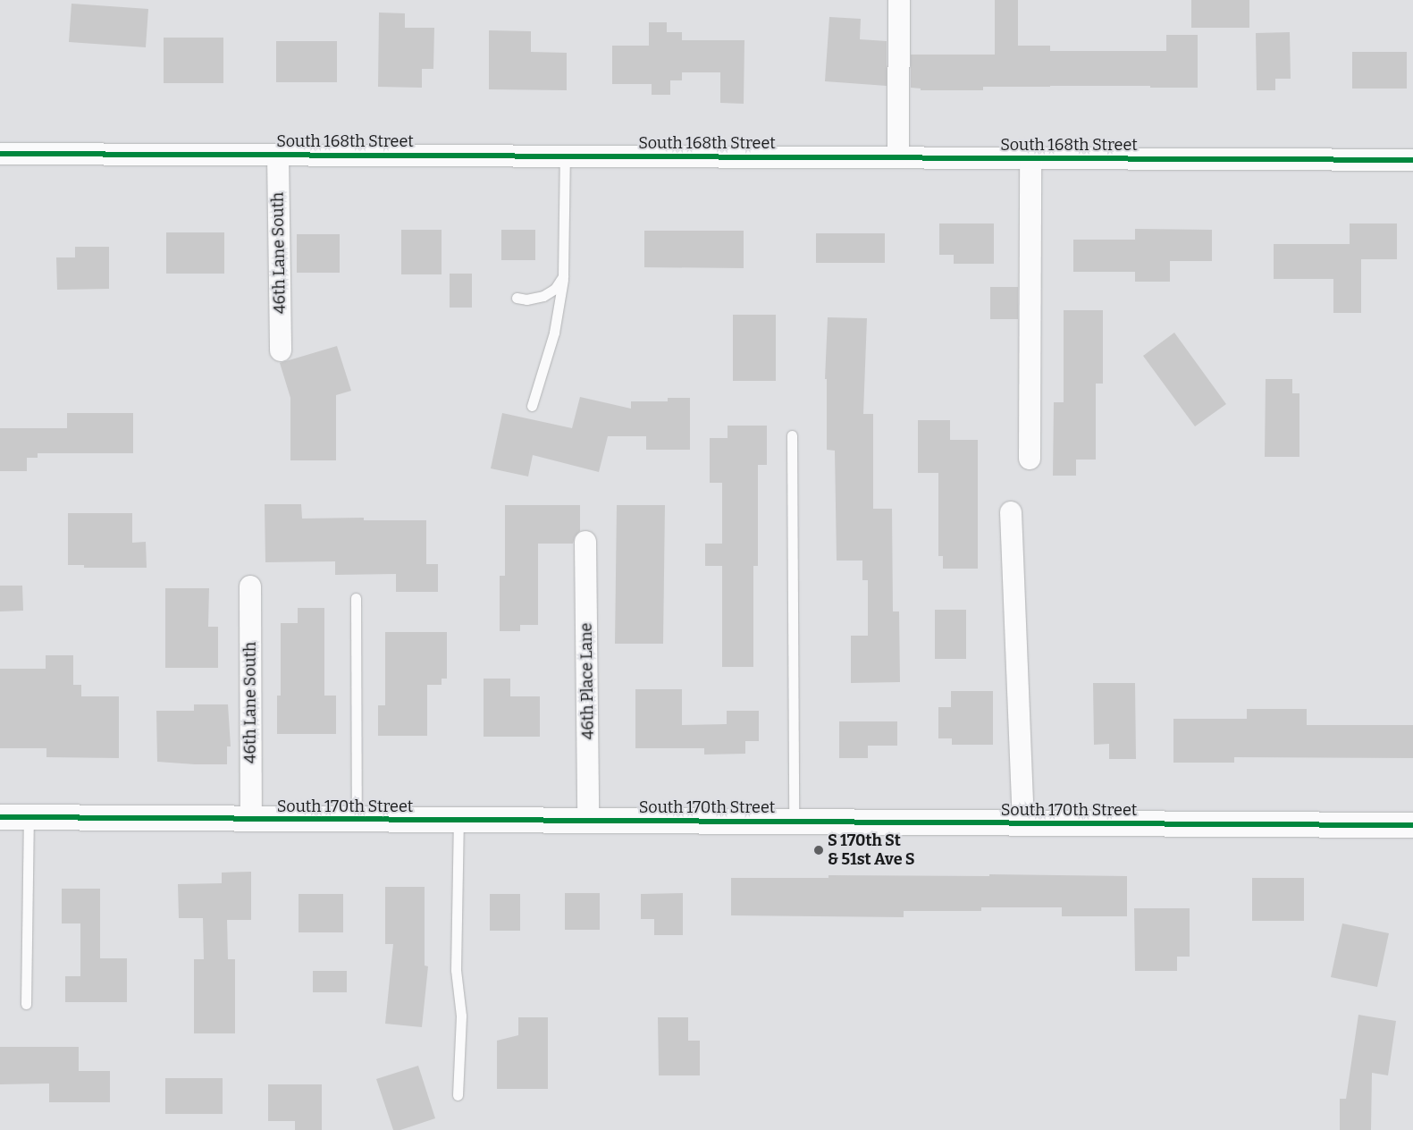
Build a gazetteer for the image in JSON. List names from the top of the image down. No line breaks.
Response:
{"streets":{"street":["South 168th Street","46th Lane South","46th Place Lane","South 170th Street"]},"crossings":[["South 168th Street","46th Lane South"],["46th Lane South","South 170th Street"],["46th Place Lane","South 170th Street"]],"places":["S 170th St & 51st Ave S"]}
